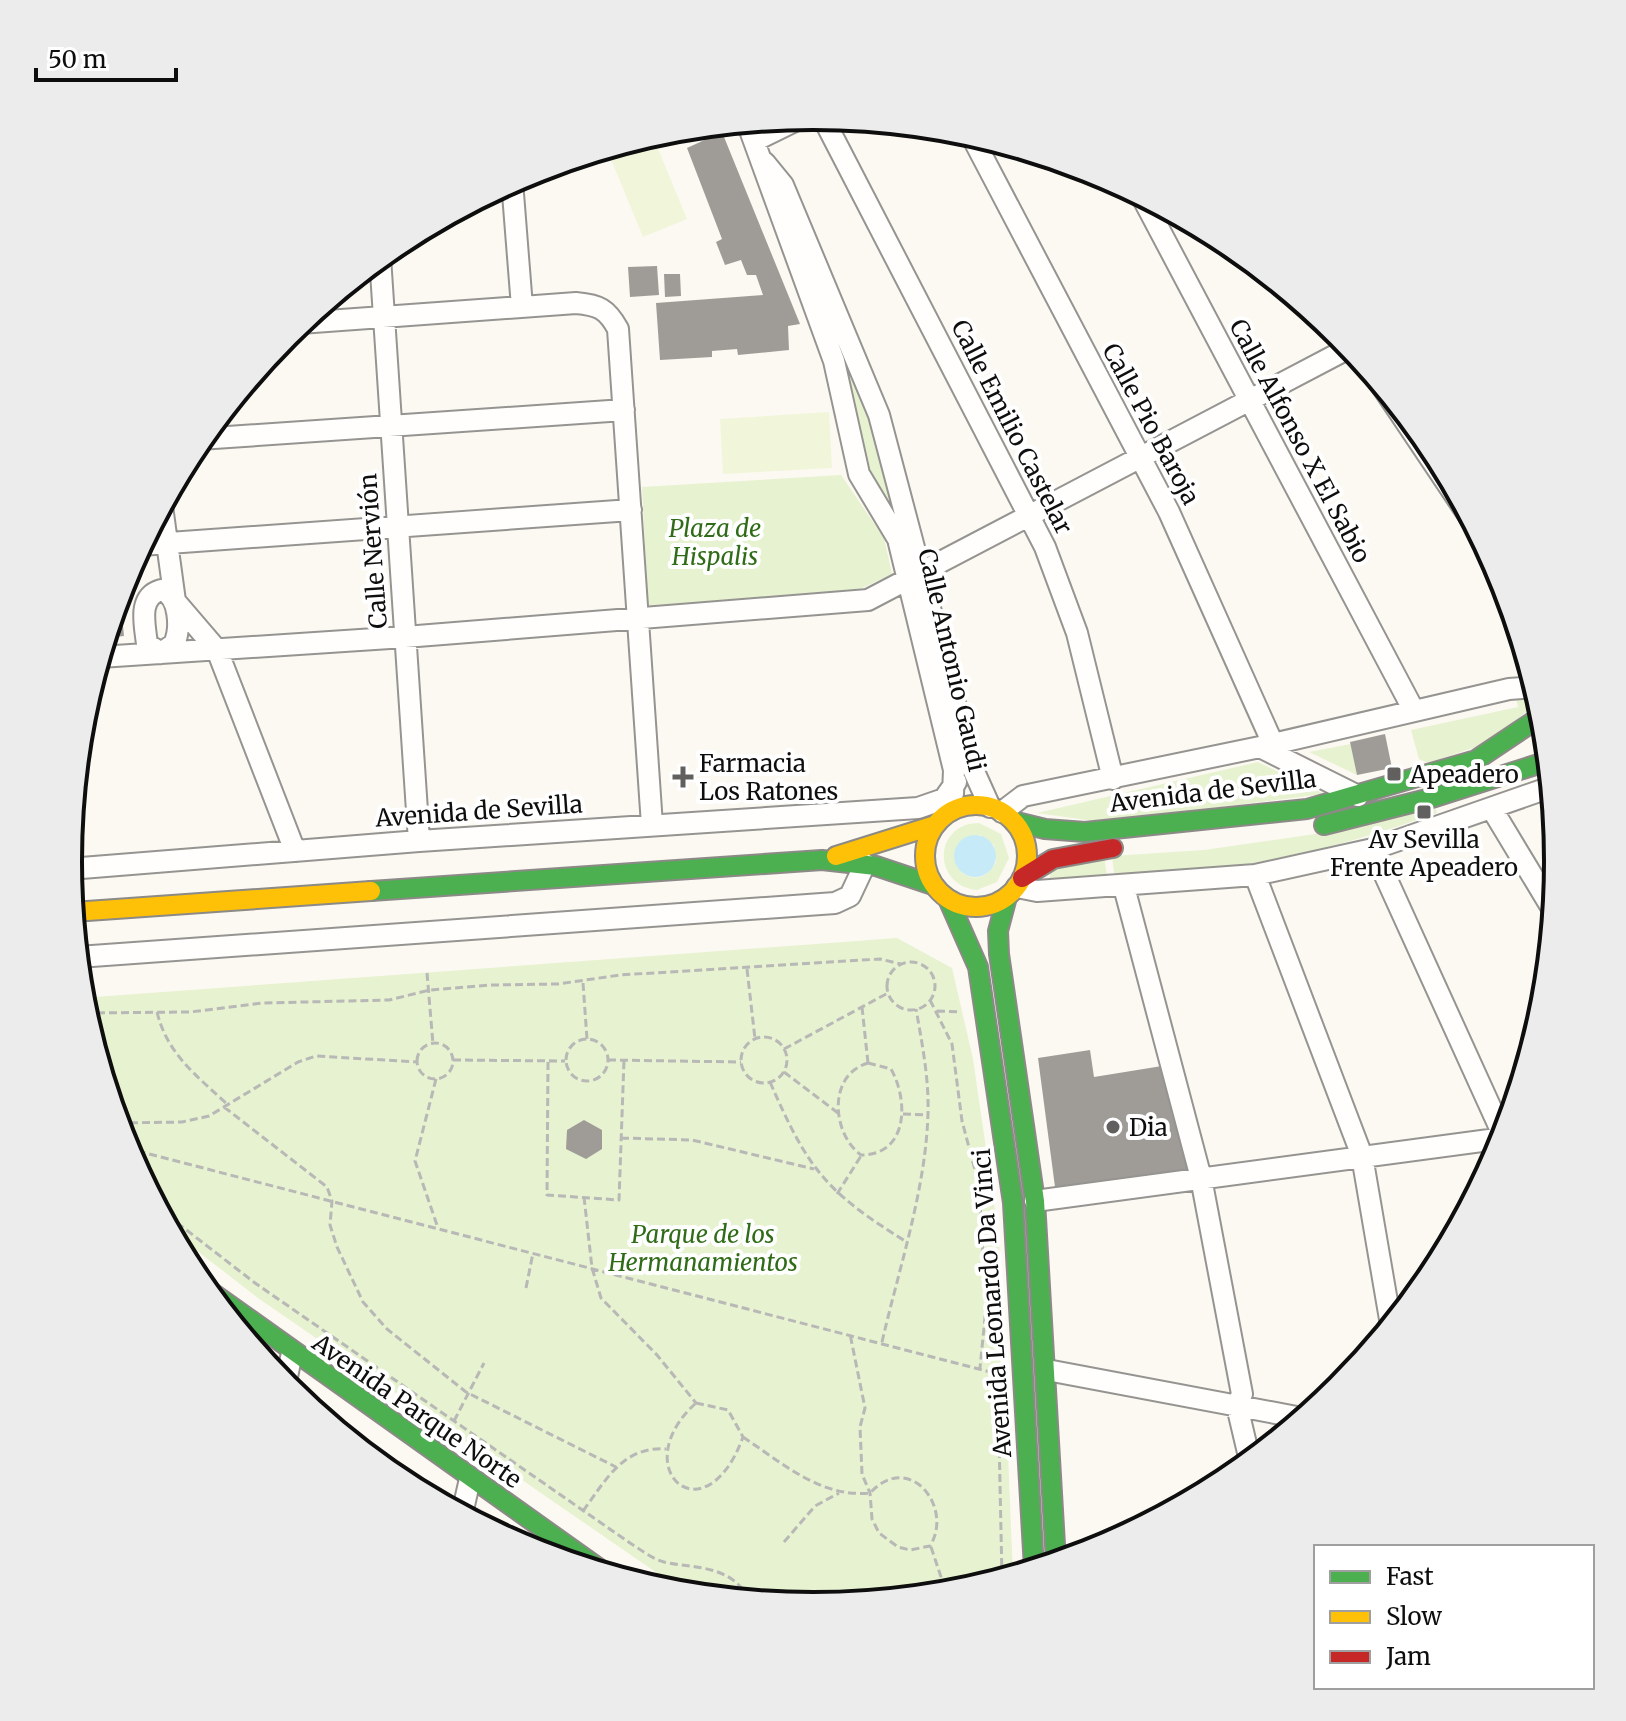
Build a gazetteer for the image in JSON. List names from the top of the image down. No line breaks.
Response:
{"streets":{"main road":["Avenida de Sevilla","Avenida Leonardo Da Vinci","Avenida Parque Norte"],"street":["Calle Pio Baroja","Calle Emilio Castelar","Calle Alfonso X El Sabio","Calle Nervión","Calle Antonio Gaudi"]},"crossings":[["Calle Pio Baroja","Avenida de Sevilla"],["Calle Emilio Castelar","Avenida de Sevilla"],["Calle Alfonso X El Sabio","Avenida de Sevilla"],["Calle Nervión","Avenida de Sevilla"],["Calle Antonio Gaudi","Avenida de Sevilla"],["Calle Antonio Gaudi","Avenida Leonardo Da Vinci"],["Avenida de Sevilla","Avenida Leonardo Da Vinci"]],"parks":["Plaza de Hispalis","Parque de los Hermanamientos"],"places":{"transit":["Apeadero","Av Sevilla Frente Apeadero"],"health":["Farmacia Los Ratones"],"other":["Dia"]},"legend":["Fast","Slow","Jam"],"scale_bar":"50 m"}
